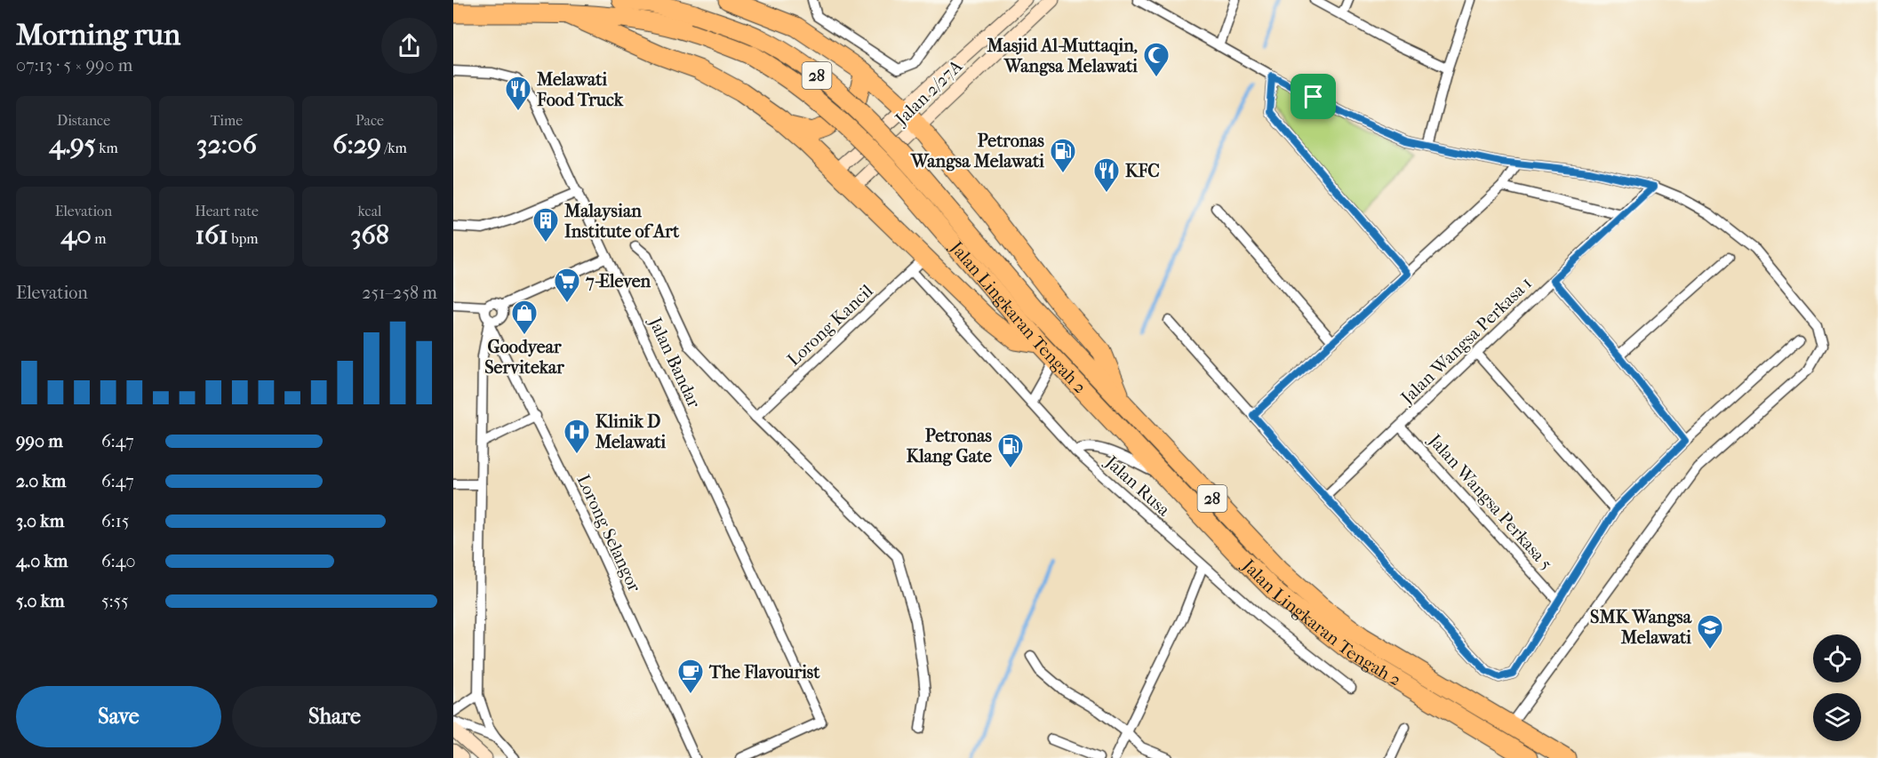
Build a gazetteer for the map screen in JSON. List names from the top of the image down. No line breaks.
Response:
{"streets":{"highway":["28","Jalan Lingkaran Tengah 2"],"main road":["Jalan 2/27A"],"street":["Lorong Kancil","Jalan Wangsa Perkasa 1","Jalan Bandar","Jalan Rusa","Jalan Wangsa Perkasa 5","Lorong Selangor"]},"crossings":[["Lorong Kancil","Jalan Rusa"],["Jalan Wangsa Perkasa 1","Jalan Wangsa Perkasa 5"],["Jalan Bandar","Lorong Selangor"]],"places":{"mosque":["Masjid Al-Muttaqin, Wangsa Melawati"],"restaurant":["Melawati Food Truck","KFC"],"fuel station":["Petronas Wangsa Melawati","Petronas Klang Gate"],"building":["Malaysian Institute of Art"],"supermarket":["7-Eleven"],"shop":["Goodyear Servitekar"],"hospital":["Klinik D Melawati"],"school or university":["SMK Wangsa Melawati"],"cafe":["The Flavourist"]},"page":{"heading":["Morning run","07:13 · 5 × 990 m"],"stats":[["Distance","4.95 km"],["Time","32:06"],["Pace","6:29 /km"],["Elevation","40 m"],["Heart rate","161 bpm"],["kcal","368"]],"chart":["Elevation","251–258 m"],"list":[{"name":"990 m","note":"6:47"},{"name":"2.0 km","note":"6:47"},{"name":"3.0 km","note":"6:15"},{"name":"4.0 km","note":"6:40"},{"name":"5.0 km","note":"5:55"}],"buttons":["Save","Share"]}}
